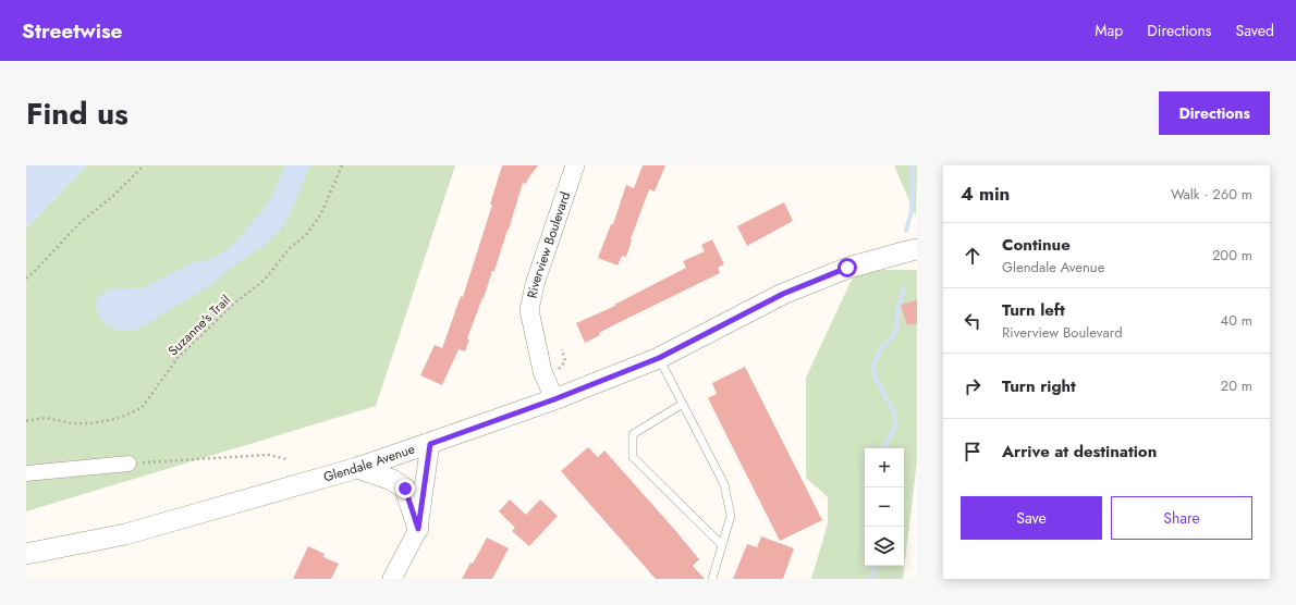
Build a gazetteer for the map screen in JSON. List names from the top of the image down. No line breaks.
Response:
{"streets":{"main road":["Glendale Avenue"],"street":["Riverview Boulevard"],"path":["Suzanne's Trail"]},"crossings":[["Riverview Boulevard","Glendale Avenue"]],"page":{"header":"Streetwise","nav":["Map","Directions","Saved"],"title":"Find us","buttons":["Directions",["Save","Share"]],"heading":["4 min","Walk · 260 m"],"list":[["Continue","Glendale Avenue","200 m"],["Turn left","Riverview Boulevard","40 m"],["Turn right","20 m"],"Arrive at destination"],"map_buttons":["+","−"]}}
